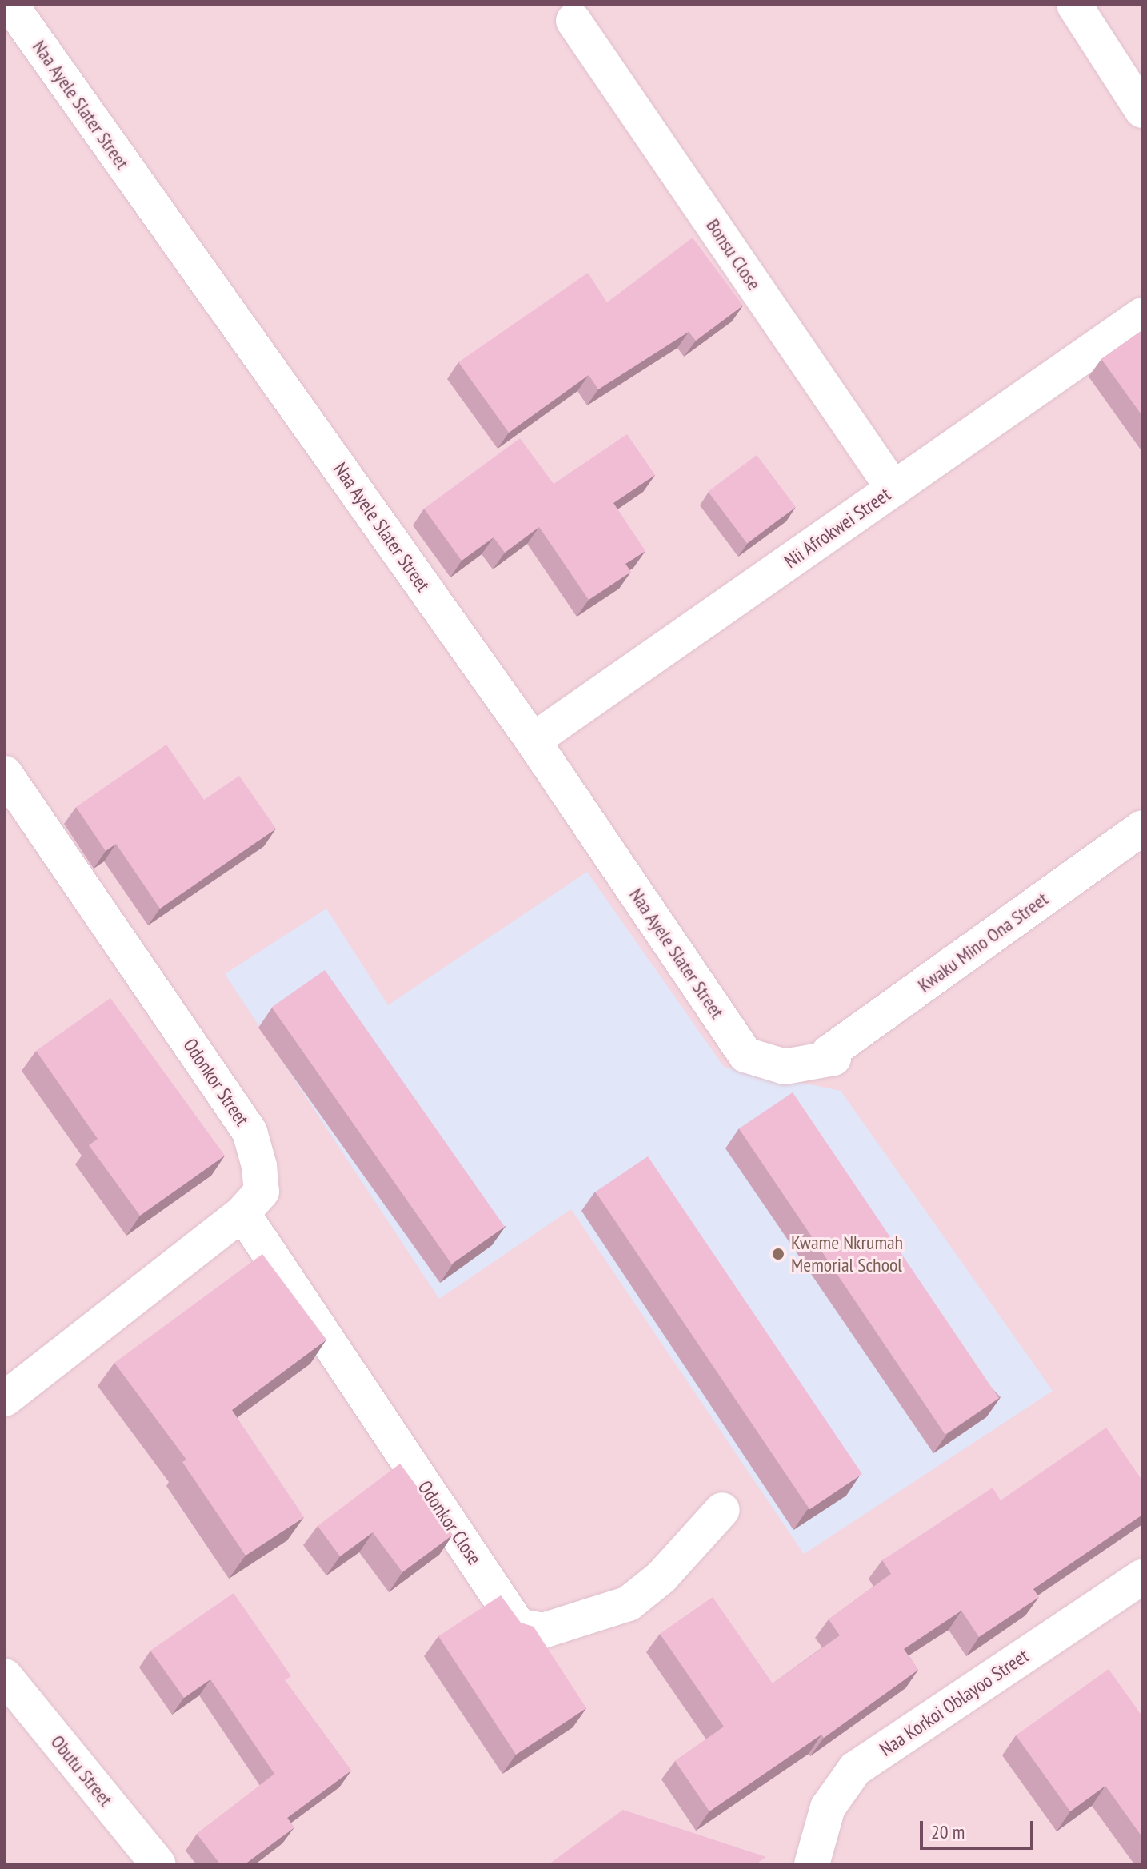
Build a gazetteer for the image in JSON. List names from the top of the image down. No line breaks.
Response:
{"streets":{"street":["Naa Ayele Slater Street","Bonsu Close","Nii Afrokwei Street","Kwaku Mino Ona Street","Odonkor Street","Odonkor Close","Naa Korkoi Oblayoo Street","Obutu Street"]},"crossings":[["Naa Ayele Slater Street","Nii Afrokwei Street"],["Naa Ayele Slater Street","Kwaku Mino Ona Street"],["Bonsu Close","Nii Afrokwei Street"],["Odonkor Street","Odonkor Close"]],"places":["Kwame Nkrumah Memorial School"],"scale_bar":"20 m"}
